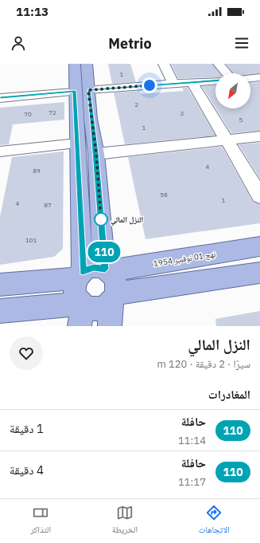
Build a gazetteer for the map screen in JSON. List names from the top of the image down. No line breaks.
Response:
{"streets":{"main road":["نهج 01 نوفمبر 1954"]},"places":["النزل المالي"],"lines":["bus line 110"],"house_numbers":["1","2","72","3","70","5","1","4","89","58","1","4","87","101"],"north":"bottom left","page":{"status":"11:13","header":"Metrio","on_map":"110","heading":[["النزل المالي","سيرًا · 2 دقيقة · 120 m"],"المغادرات"],"list":[{"mark":"110","name":"حافلة","note":"11:14","value":"1 دقيقة"},{"mark":"110","name":"حافلة","note":"11:17","value":"4 دقيقة"}],"tabs":["الاتجاهات","الخريطة","التذاكر"]}}
